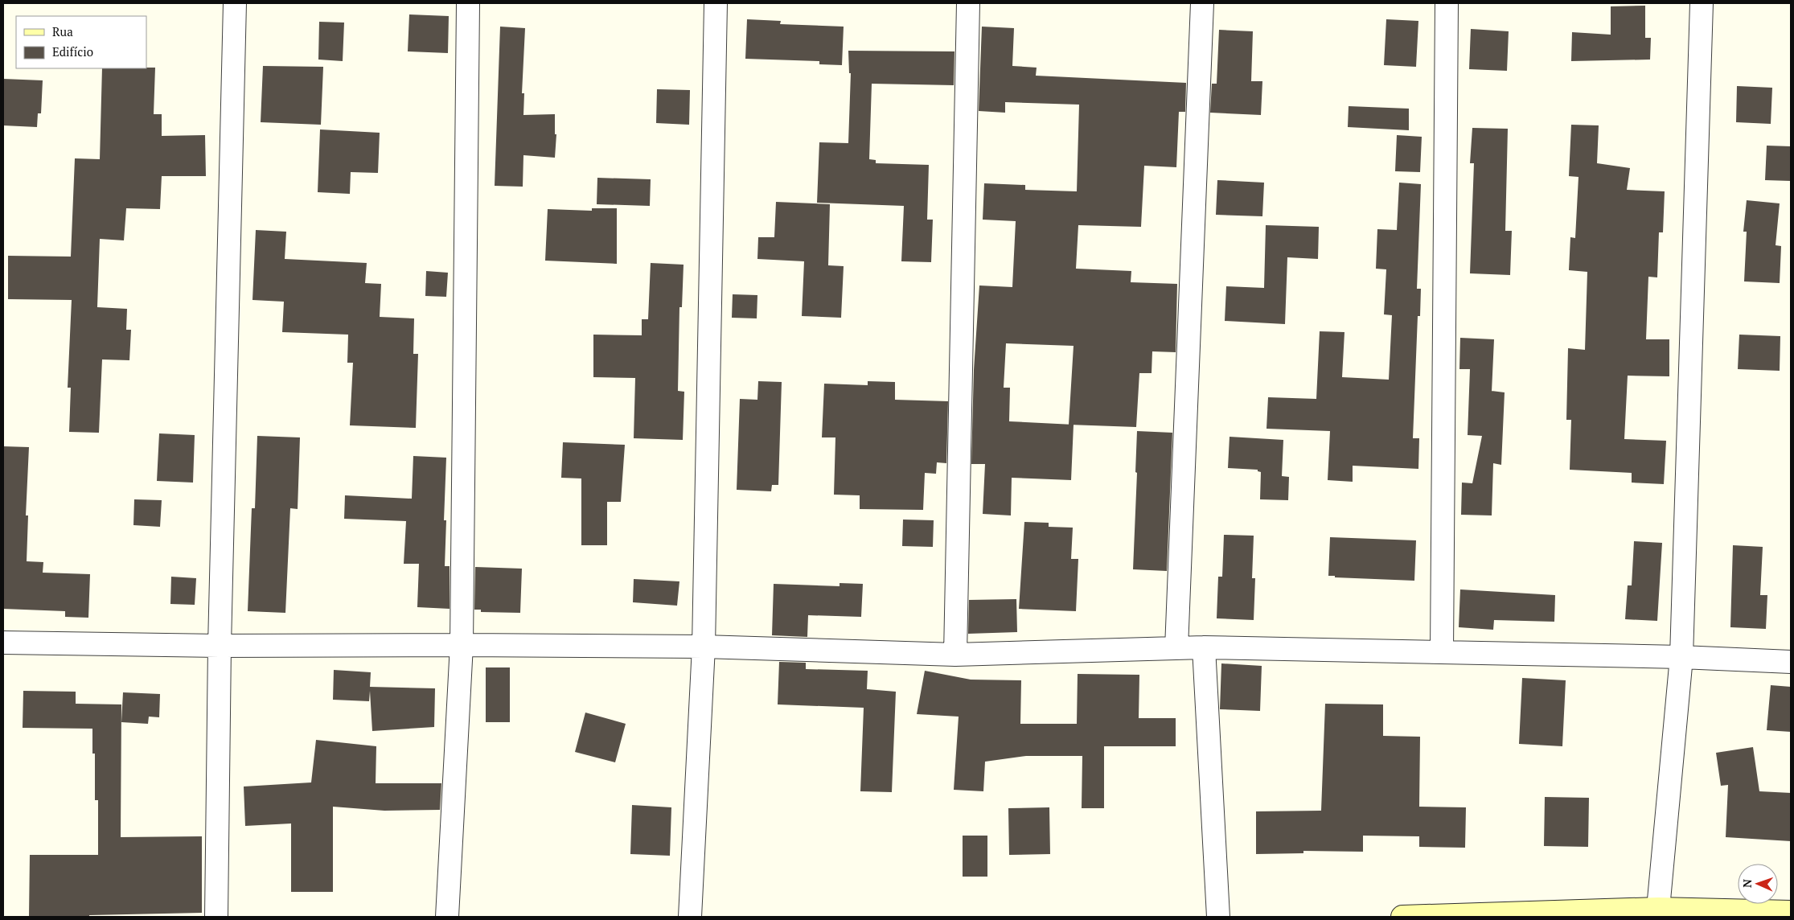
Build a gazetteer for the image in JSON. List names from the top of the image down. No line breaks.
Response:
{"legend":["Rua","Edifício"],"north":"left"}
